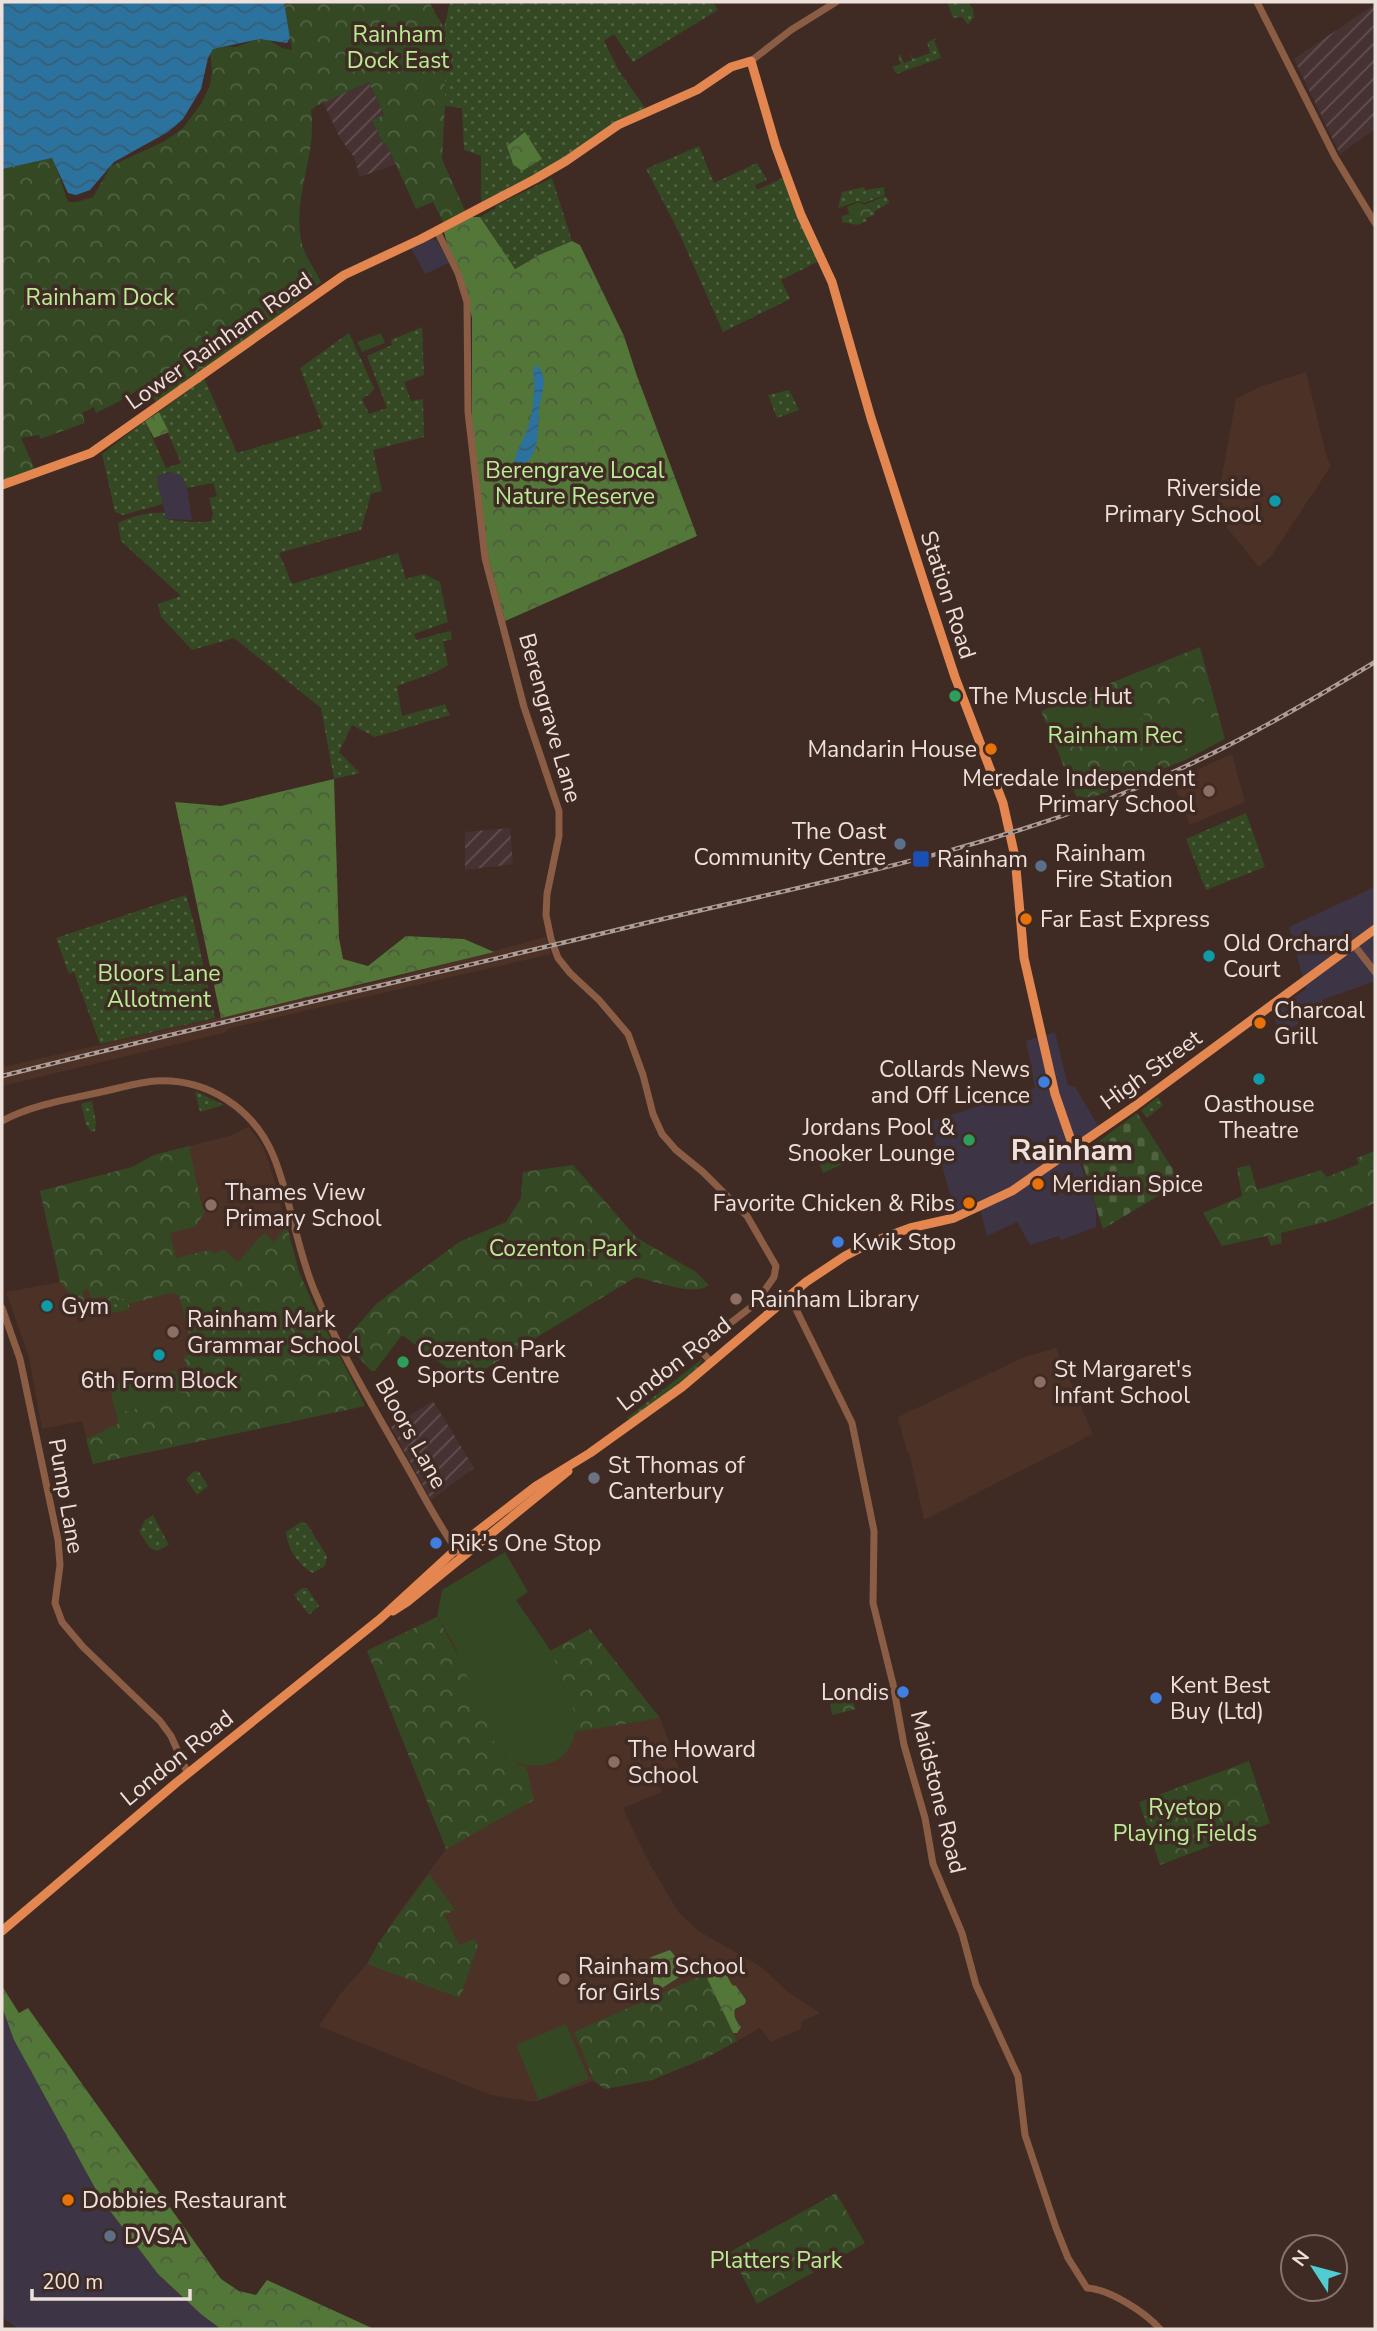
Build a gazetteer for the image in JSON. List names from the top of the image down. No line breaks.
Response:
{"streets":{"main road":["Lower Rainham Road","Station Road","High Street","London Road"],"street":["Berengrave Lane","Bloors Lane","Pump Lane","Maidstone Road"]},"crossings":[["Lower Rainham Road","Station Road"],["Lower Rainham Road","Berengrave Lane"],["Station Road","High Street"],["Berengrave Lane","London Road"],["High Street","London Road"],["High Street","Maidstone Road"],["London Road","Bloors Lane"],["London Road","Pump Lane"],["London Road","Maidstone Road"]],"districts":["Rainham"],"parks":["Rainham Dock East","Rainham Dock","Berengrave Local Nature Reserve","Rainham Rec","Bloors Lane Allotment","Cozenton Park","Ryetop Playing Fields","Platters Park"],"places":{"other":["Riverside Primary School","The Muscle Hut","Mandarin House","Meredale Independent Primary School","The Oast Community Centre","Rainham Fire Station","Far East Express","Old Orchard Court","Charcoal Grill","Oasthouse Theatre","Collards News and Off Licence","Jordans Pool & Snooker Lounge","Meridian Spice","Favorite Chicken & Ribs","Thames View Primary School","Kwik Stop","Rainham Library","Gym","Rainham Mark Grammar School","6th Form Block","Cozenton Park Sports Centre","St Margaret's Infant School","St Thomas of Canterbury","Rik's One Stop","Londis","Kent Best Buy (Ltd)","The Howard School","Rainham School for Girls","Dobbies Restaurant","DVSA"],"transit":["Rainham"]},"scale_bar":"200 m","north":"top left"}
